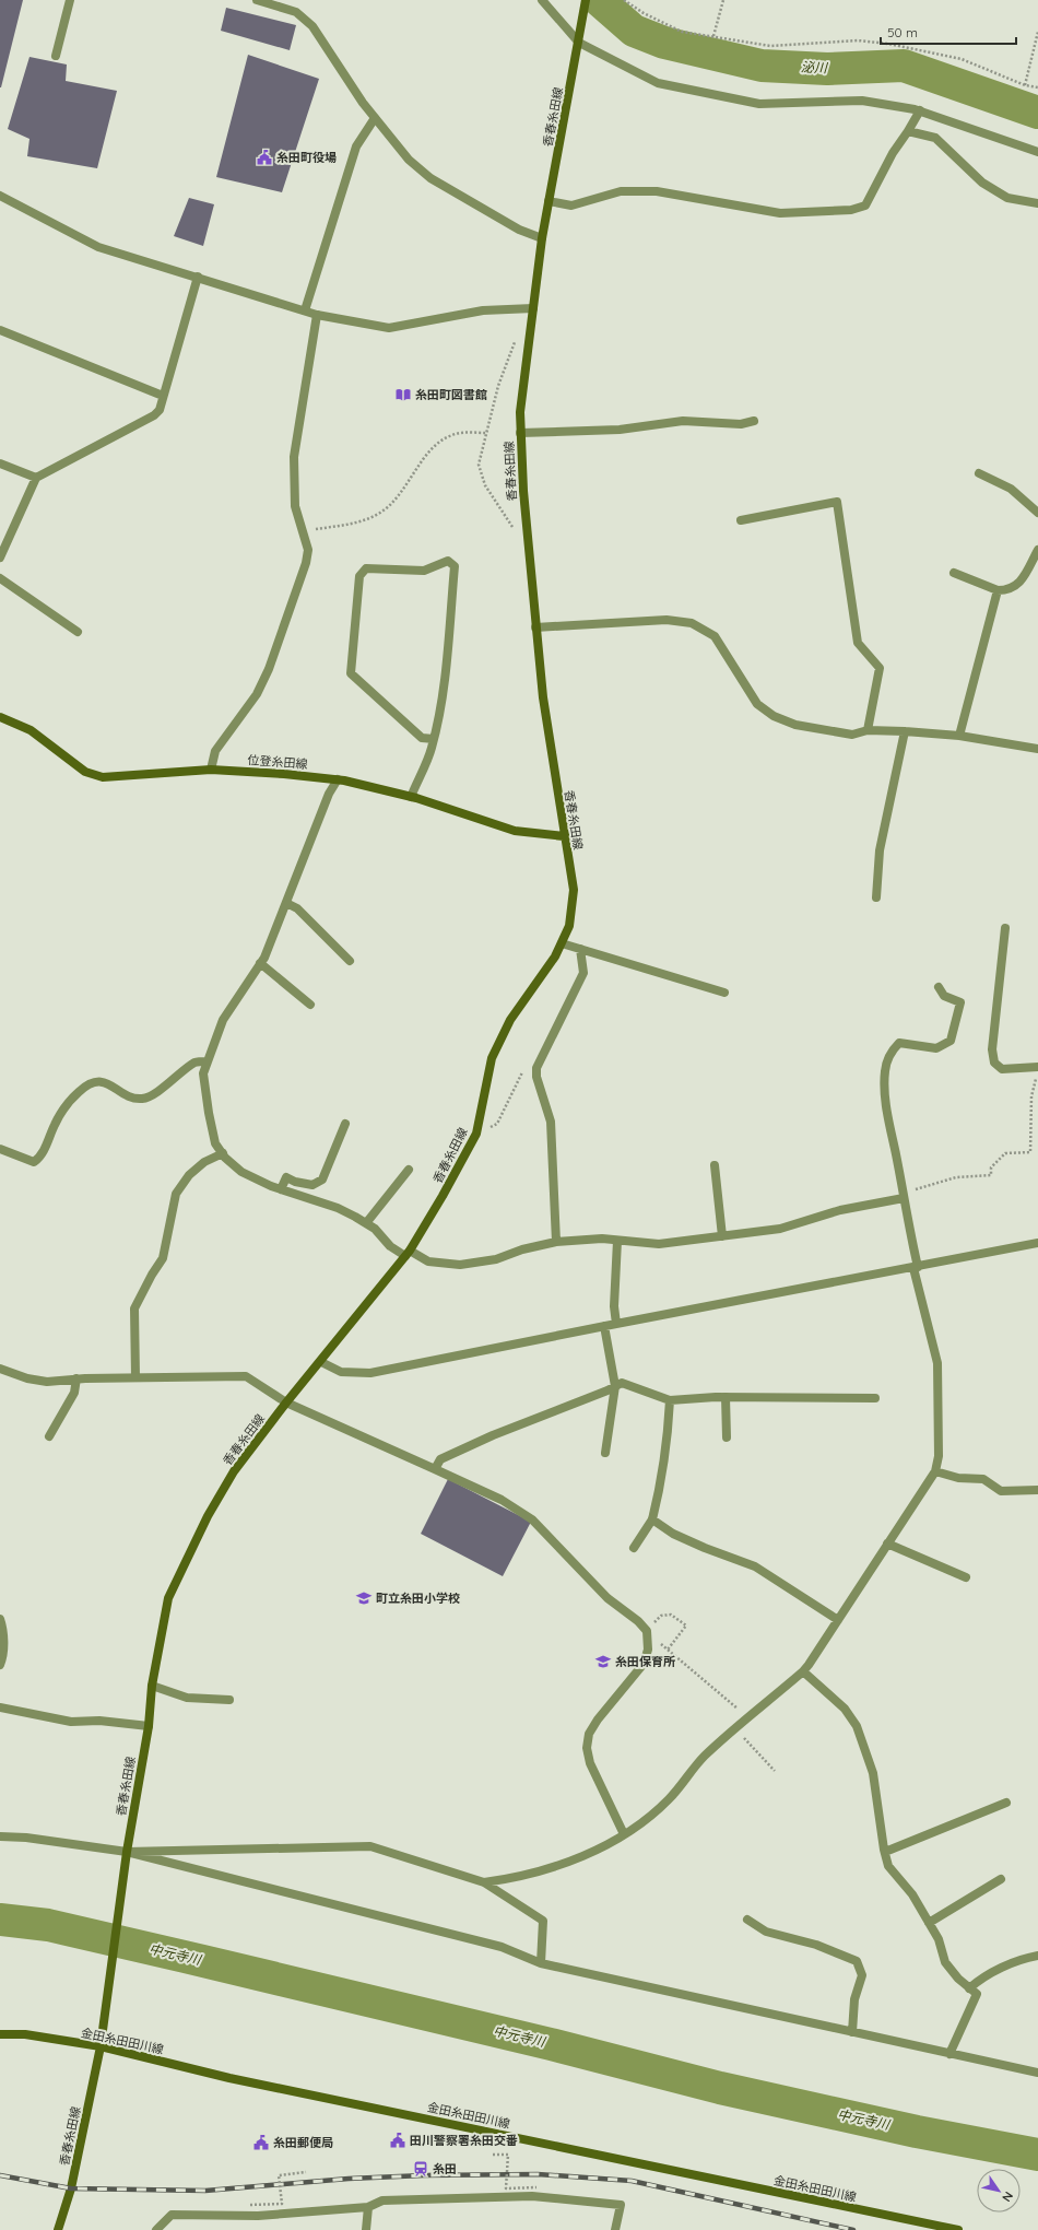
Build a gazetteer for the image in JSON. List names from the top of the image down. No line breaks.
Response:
{"streets":{"main road":["香春糸田線","位登糸田線","金田糸田田川線"]},"crossings":[["香春糸田線","位登糸田線"],["香春糸田線","金田糸田田川線"]],"water":["泌川","中元寺川"],"places":{"public building":["糸田町役場","田川警察署糸田交番","糸田郵便局"],"library":["糸田町図書館"],"school or university":["町立糸田小学校","糸田保育所"],"station":["糸田"]},"scale_bar":"50 m","north":"bottom right"}
